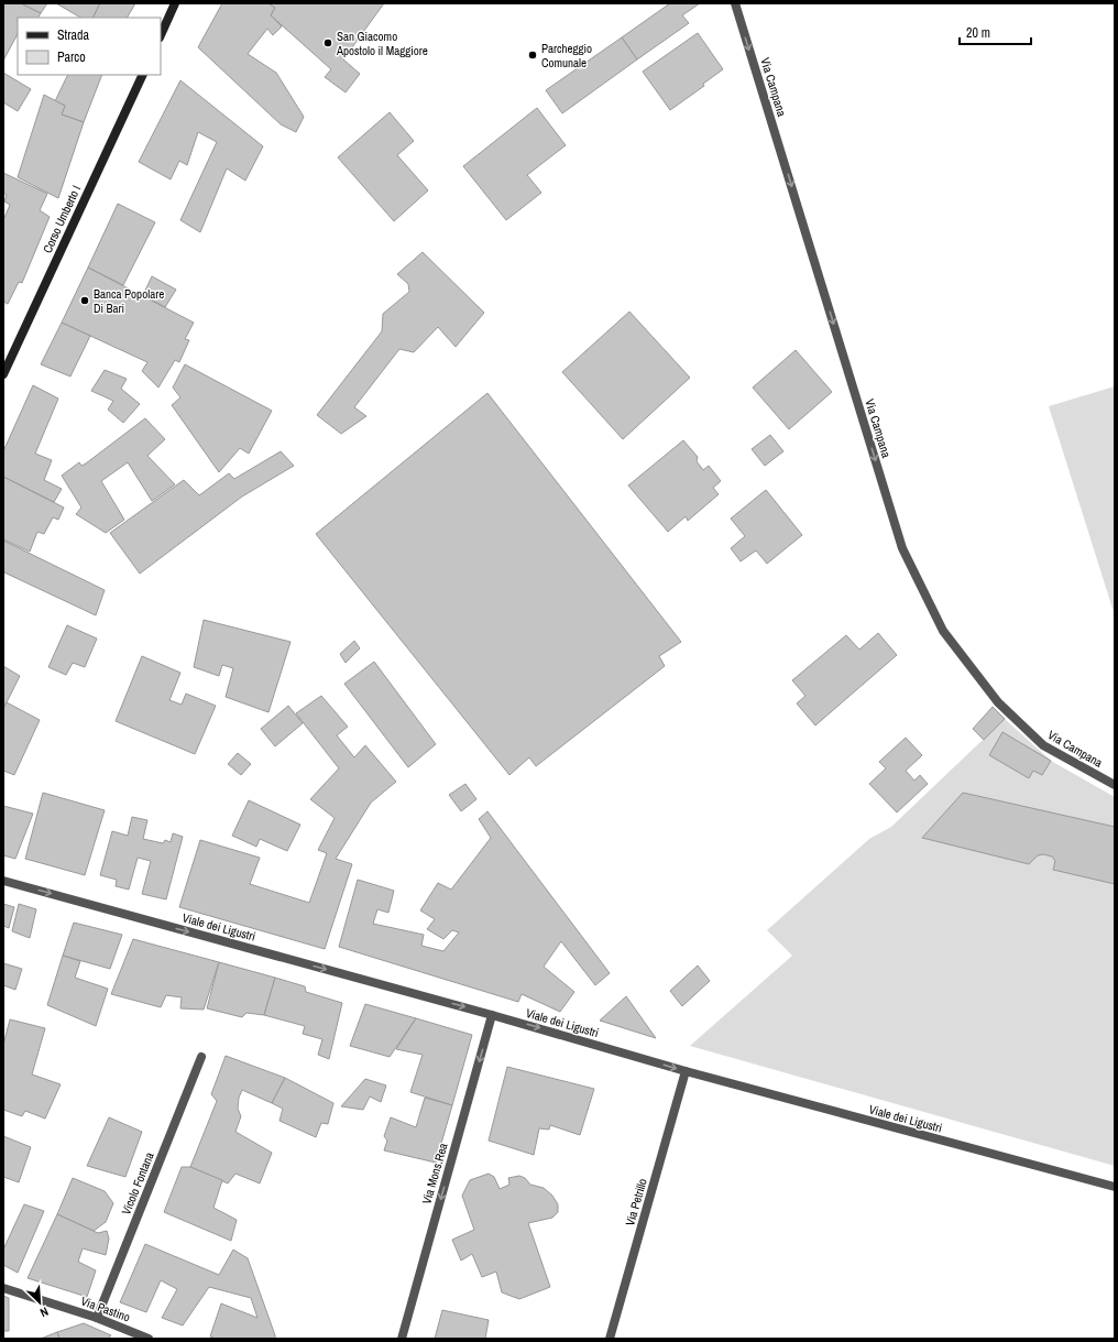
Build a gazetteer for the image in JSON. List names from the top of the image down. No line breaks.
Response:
{"streets":{"main road":["Corso Umberto I"],"street":["Via Campana","Viale dei Ligustri","Via Mons.Rea","Vicolo Fontana","Via Petrillo","Via Pastino"]},"crossings":[["Viale dei Ligustri","Via Mons.Rea"],["Viale dei Ligustri","Via Petrillo"],["Vicolo Fontana","Via Pastino"]],"one_way":["Via Campana","Viale dei Ligustri","Via Mons.Rea"],"places":["San Giacomo Apostolo il Maggiore","Parcheggio Comunale","Banca Popolare Di Bari"],"legend":["Strada","Parco"],"scale_bar":"20 m","north":"bottom right"}
